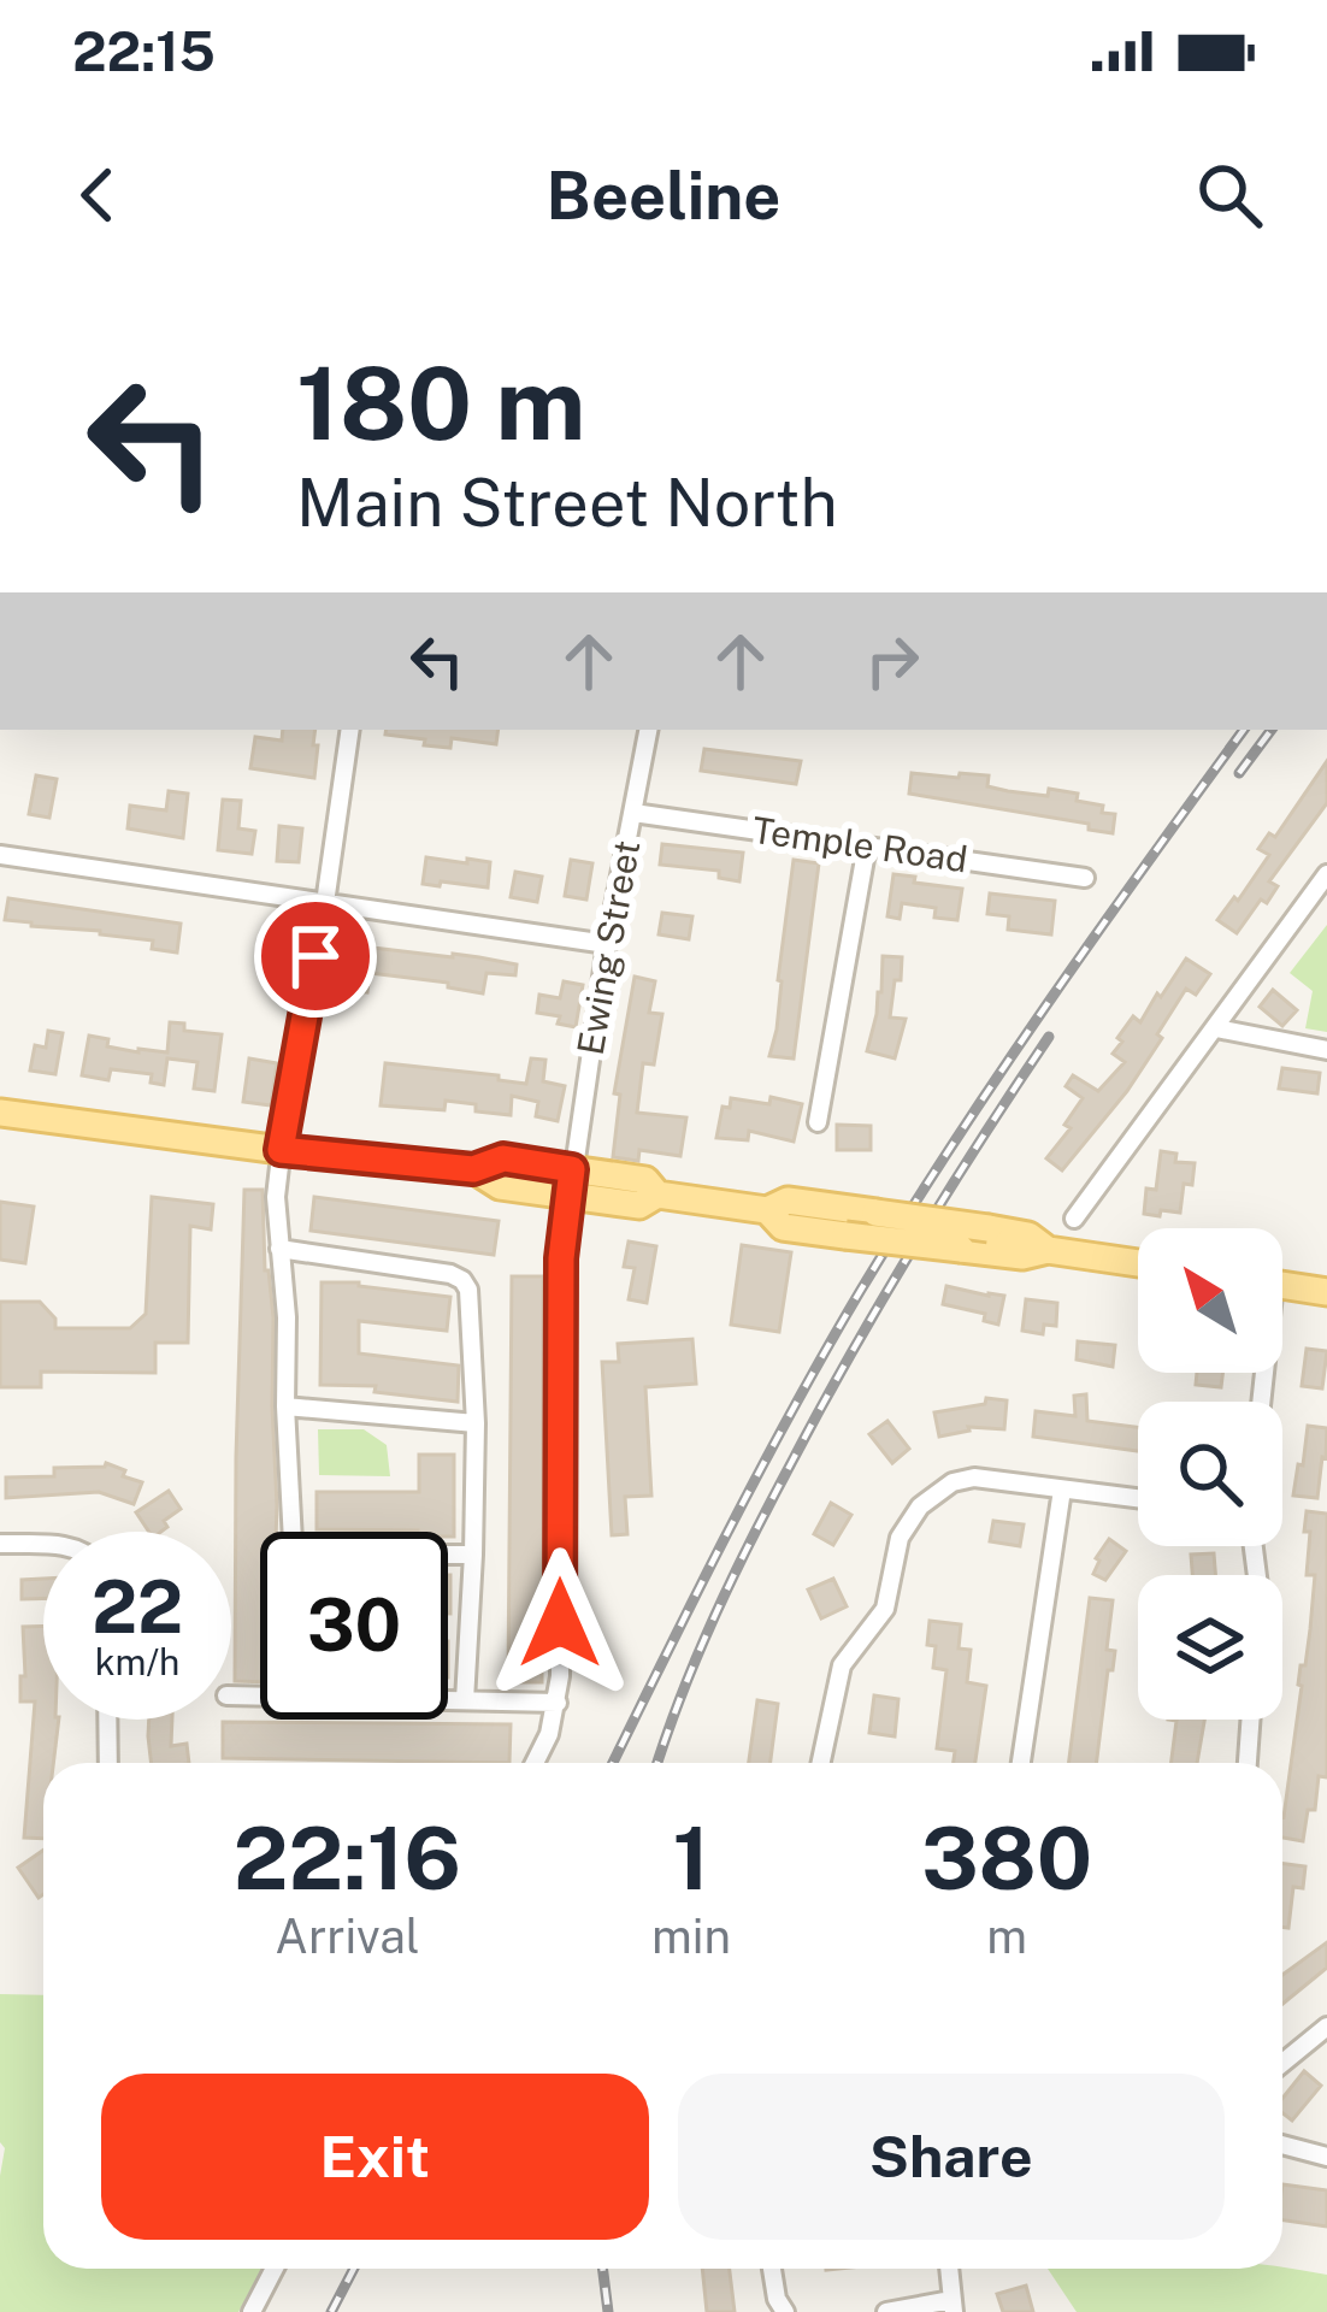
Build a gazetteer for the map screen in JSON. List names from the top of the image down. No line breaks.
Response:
{"streets":{"street":["Temple Road","Ewing Street"]},"crossings":[["Temple Road","Ewing Street"]],"north":"top left","page":{"status":"22:15","header":"Beeline","turn":["180 m","Main Street North"],"speed":"22 km/h","limit":"30","eta":["22:16","Arrival","1","min","380","m"],"buttons":["Exit","Share"]}}
